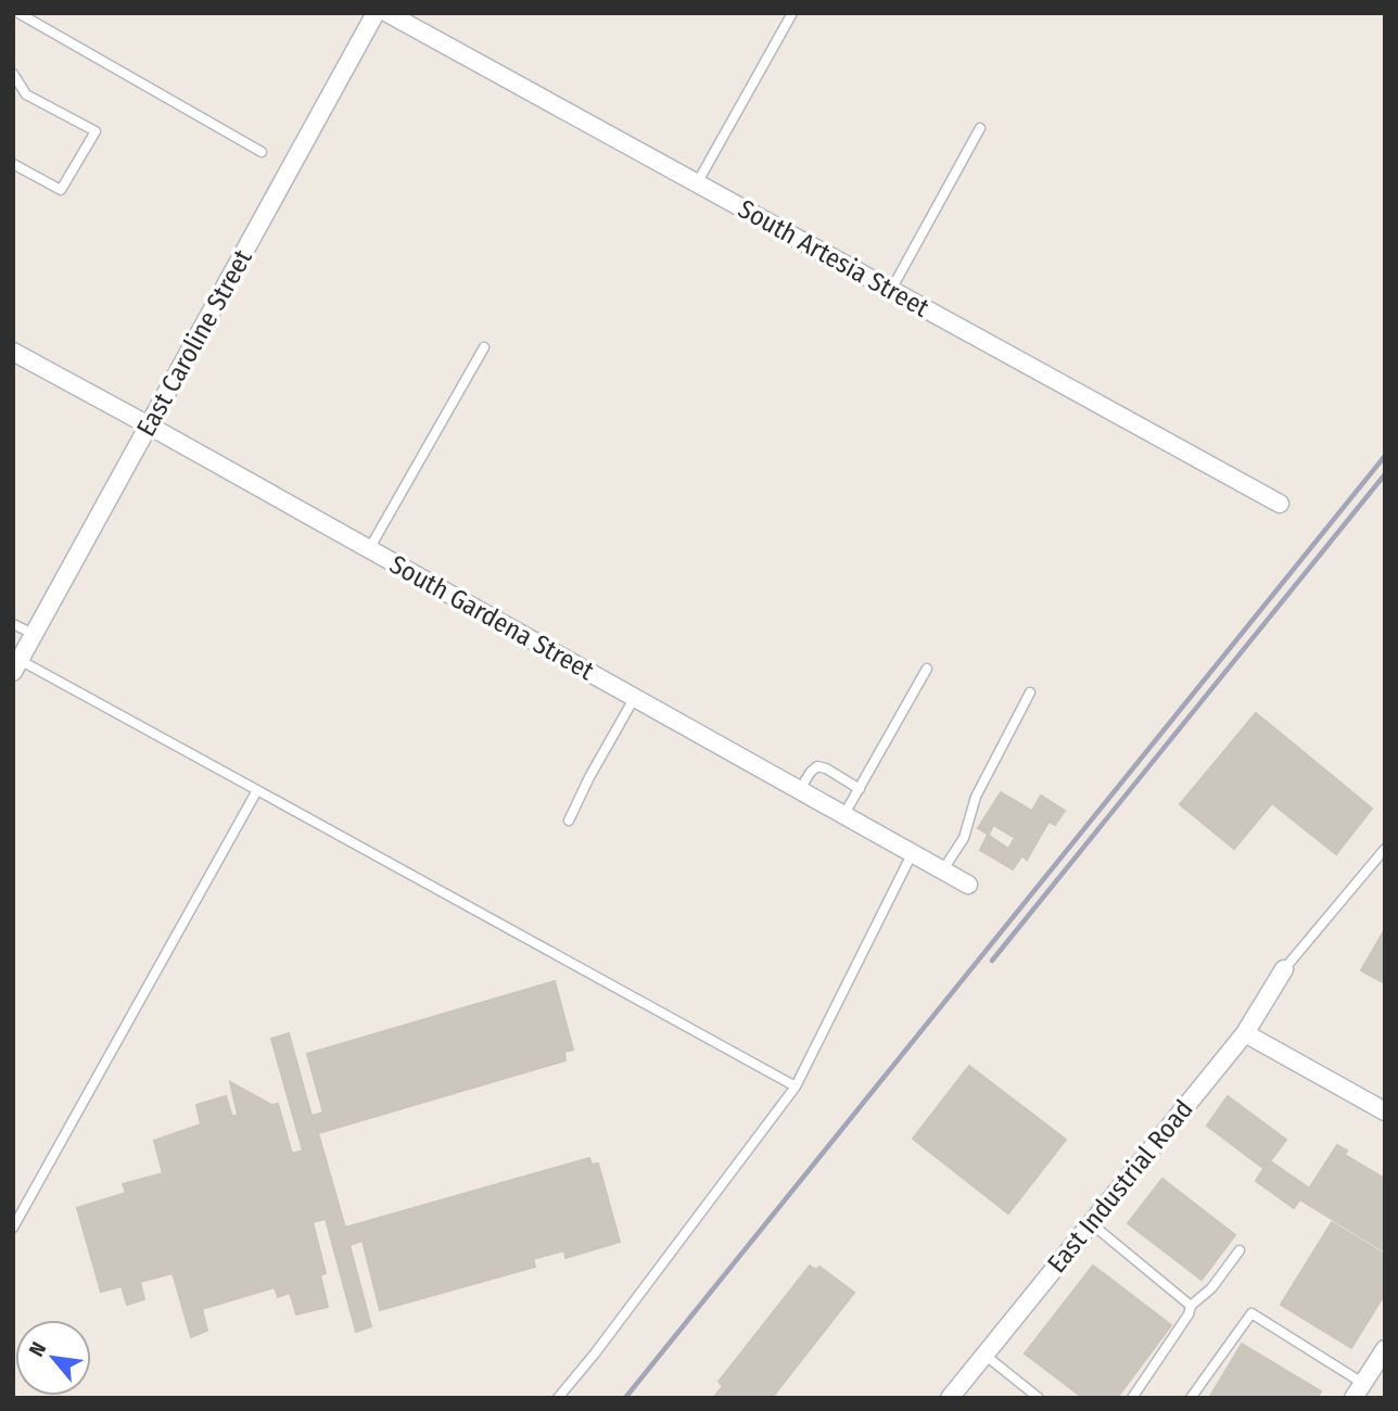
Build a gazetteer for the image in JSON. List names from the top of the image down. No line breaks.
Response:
{"streets":{"street":["South Artesia Street","East Caroline Street","South Gardena Street","East Industrial Road"]},"crossings":[["East Caroline Street","South Gardena Street"]],"north":"top left"}
